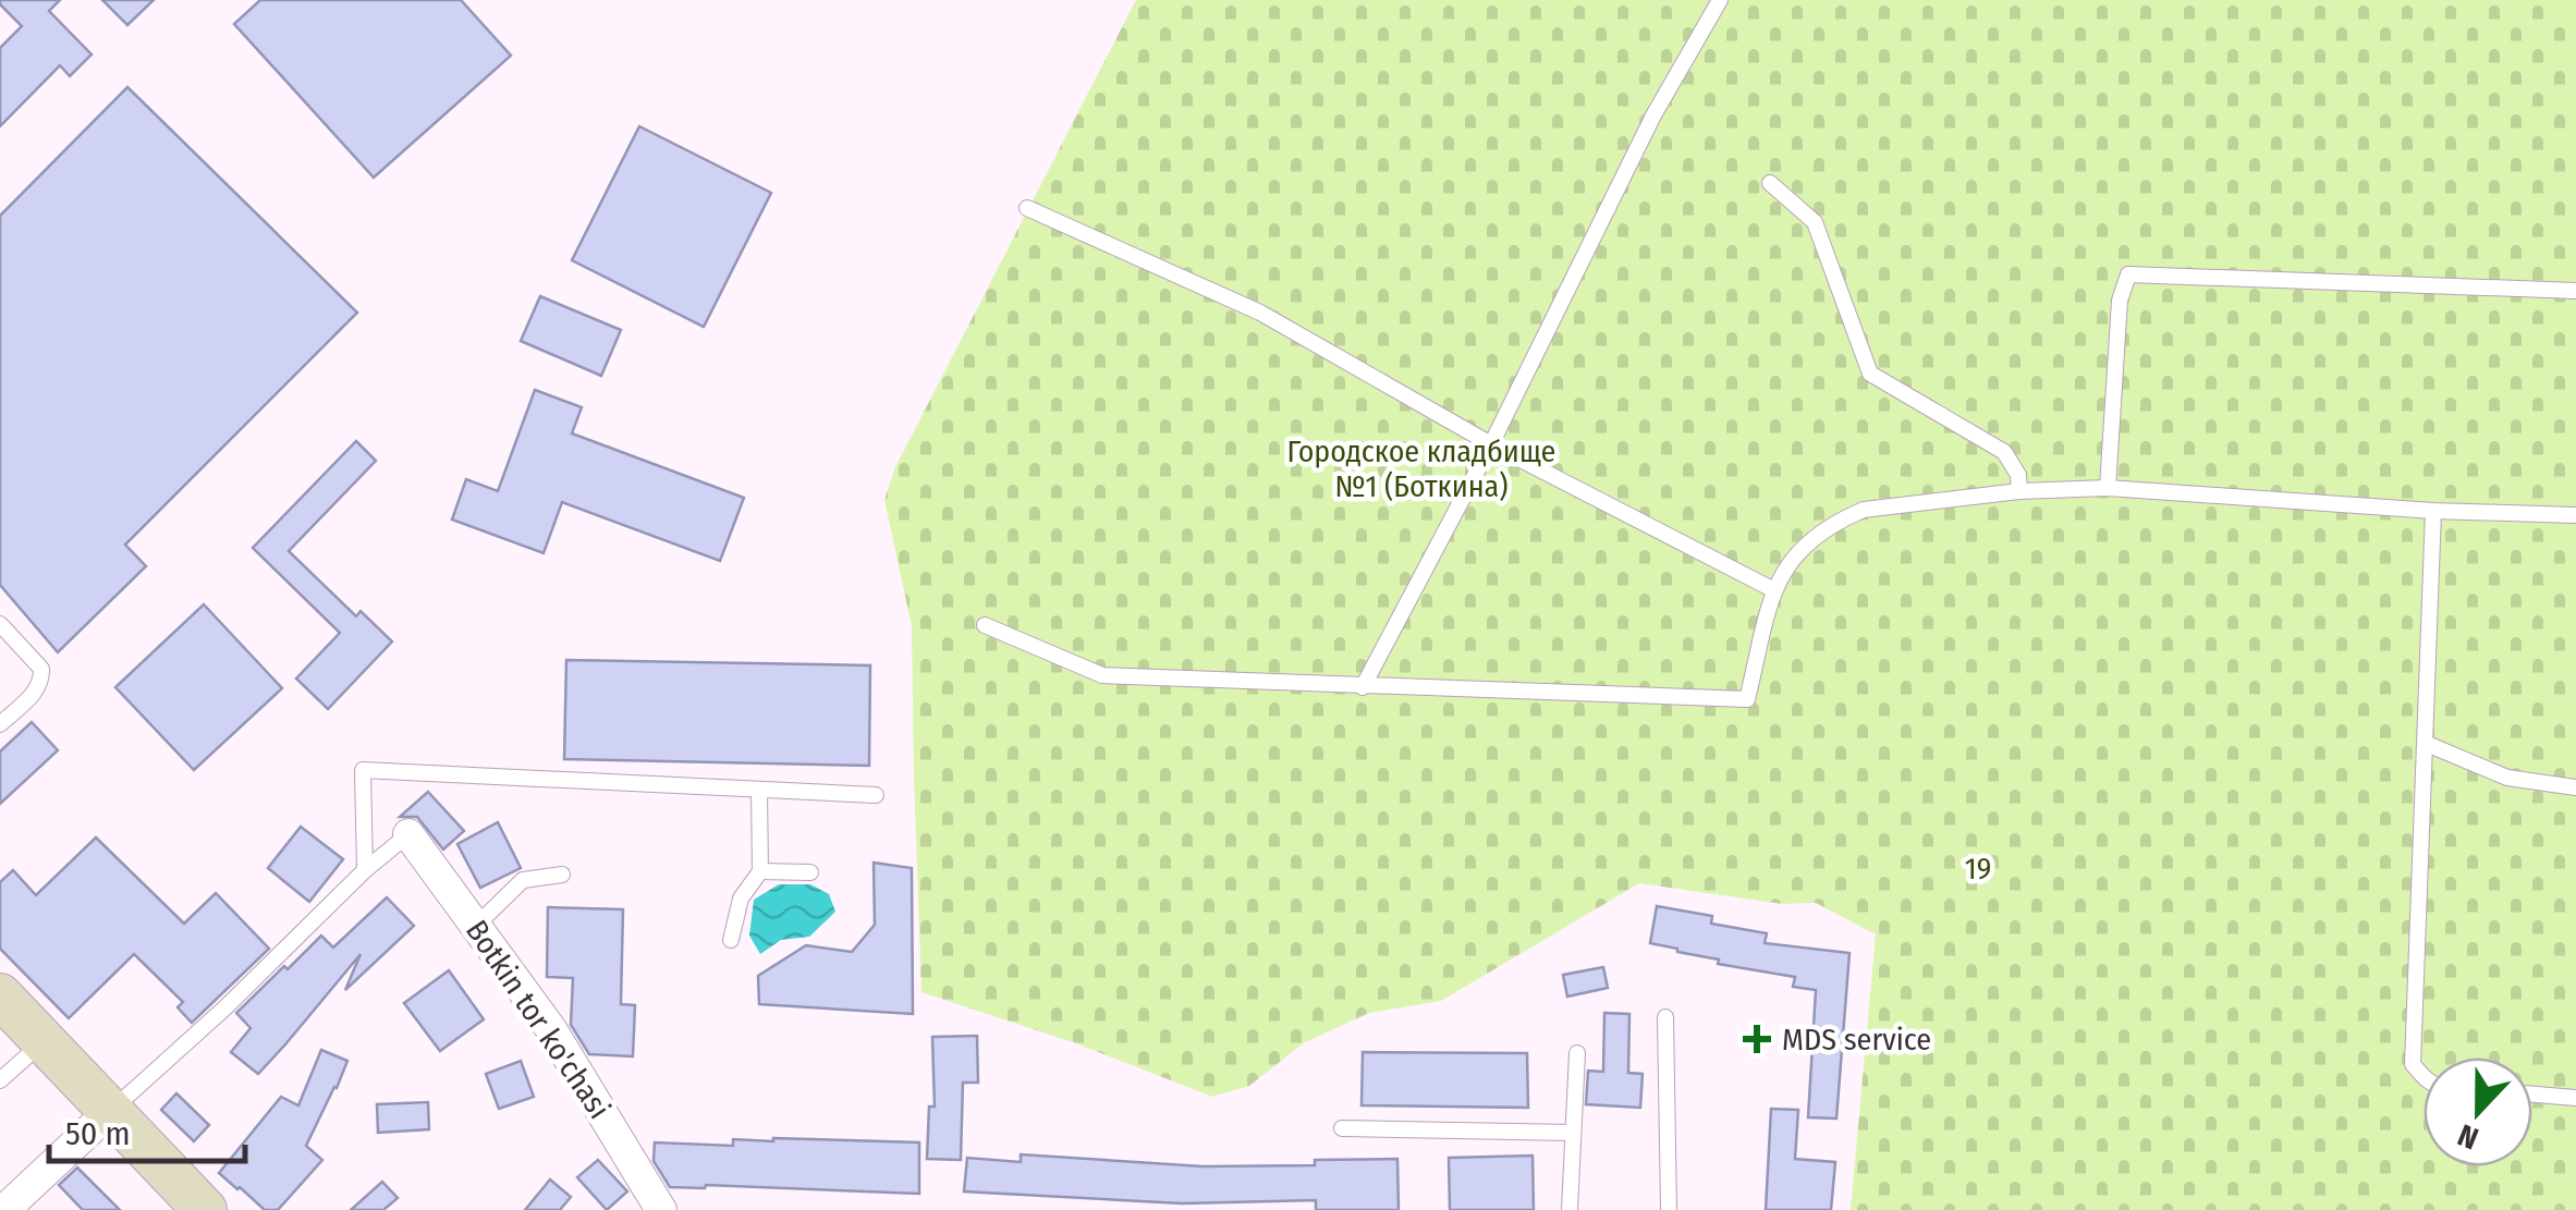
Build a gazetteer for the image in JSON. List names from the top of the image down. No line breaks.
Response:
{"streets":{"street":["Botkin tor ko'chasi"]},"parks":["Городское кладбище №1 (Боткина)","19"],"places":{"health":["MDS service"]},"scale_bar":"50 m","north":"bottom"}
